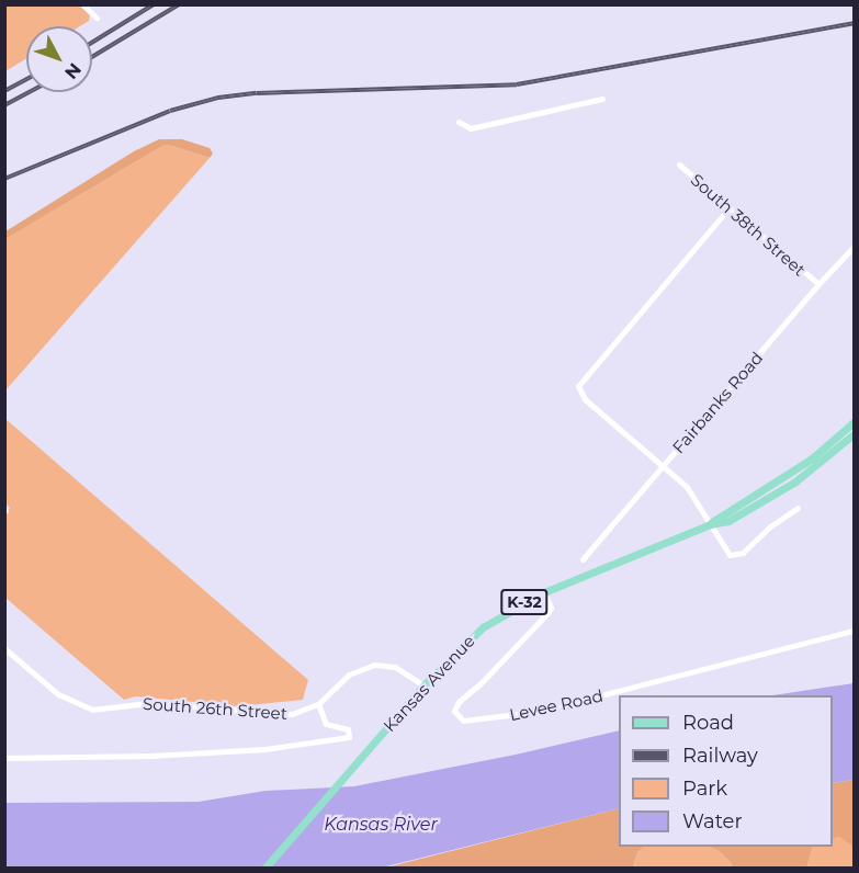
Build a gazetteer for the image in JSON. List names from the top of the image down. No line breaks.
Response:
{"streets":{"main road":["K-32","Kansas Avenue"],"street":["South 38th Street","Fairbanks Road","Levee Road","South 26th Street"]},"crossings":[["South 38th Street","Fairbanks Road"],["Kansas Avenue","Levee Road"],["Kansas Avenue","South 26th Street"]],"water":["Kansas River"],"legend":["Road","Railway","Park","Water"],"north":"bottom right"}
